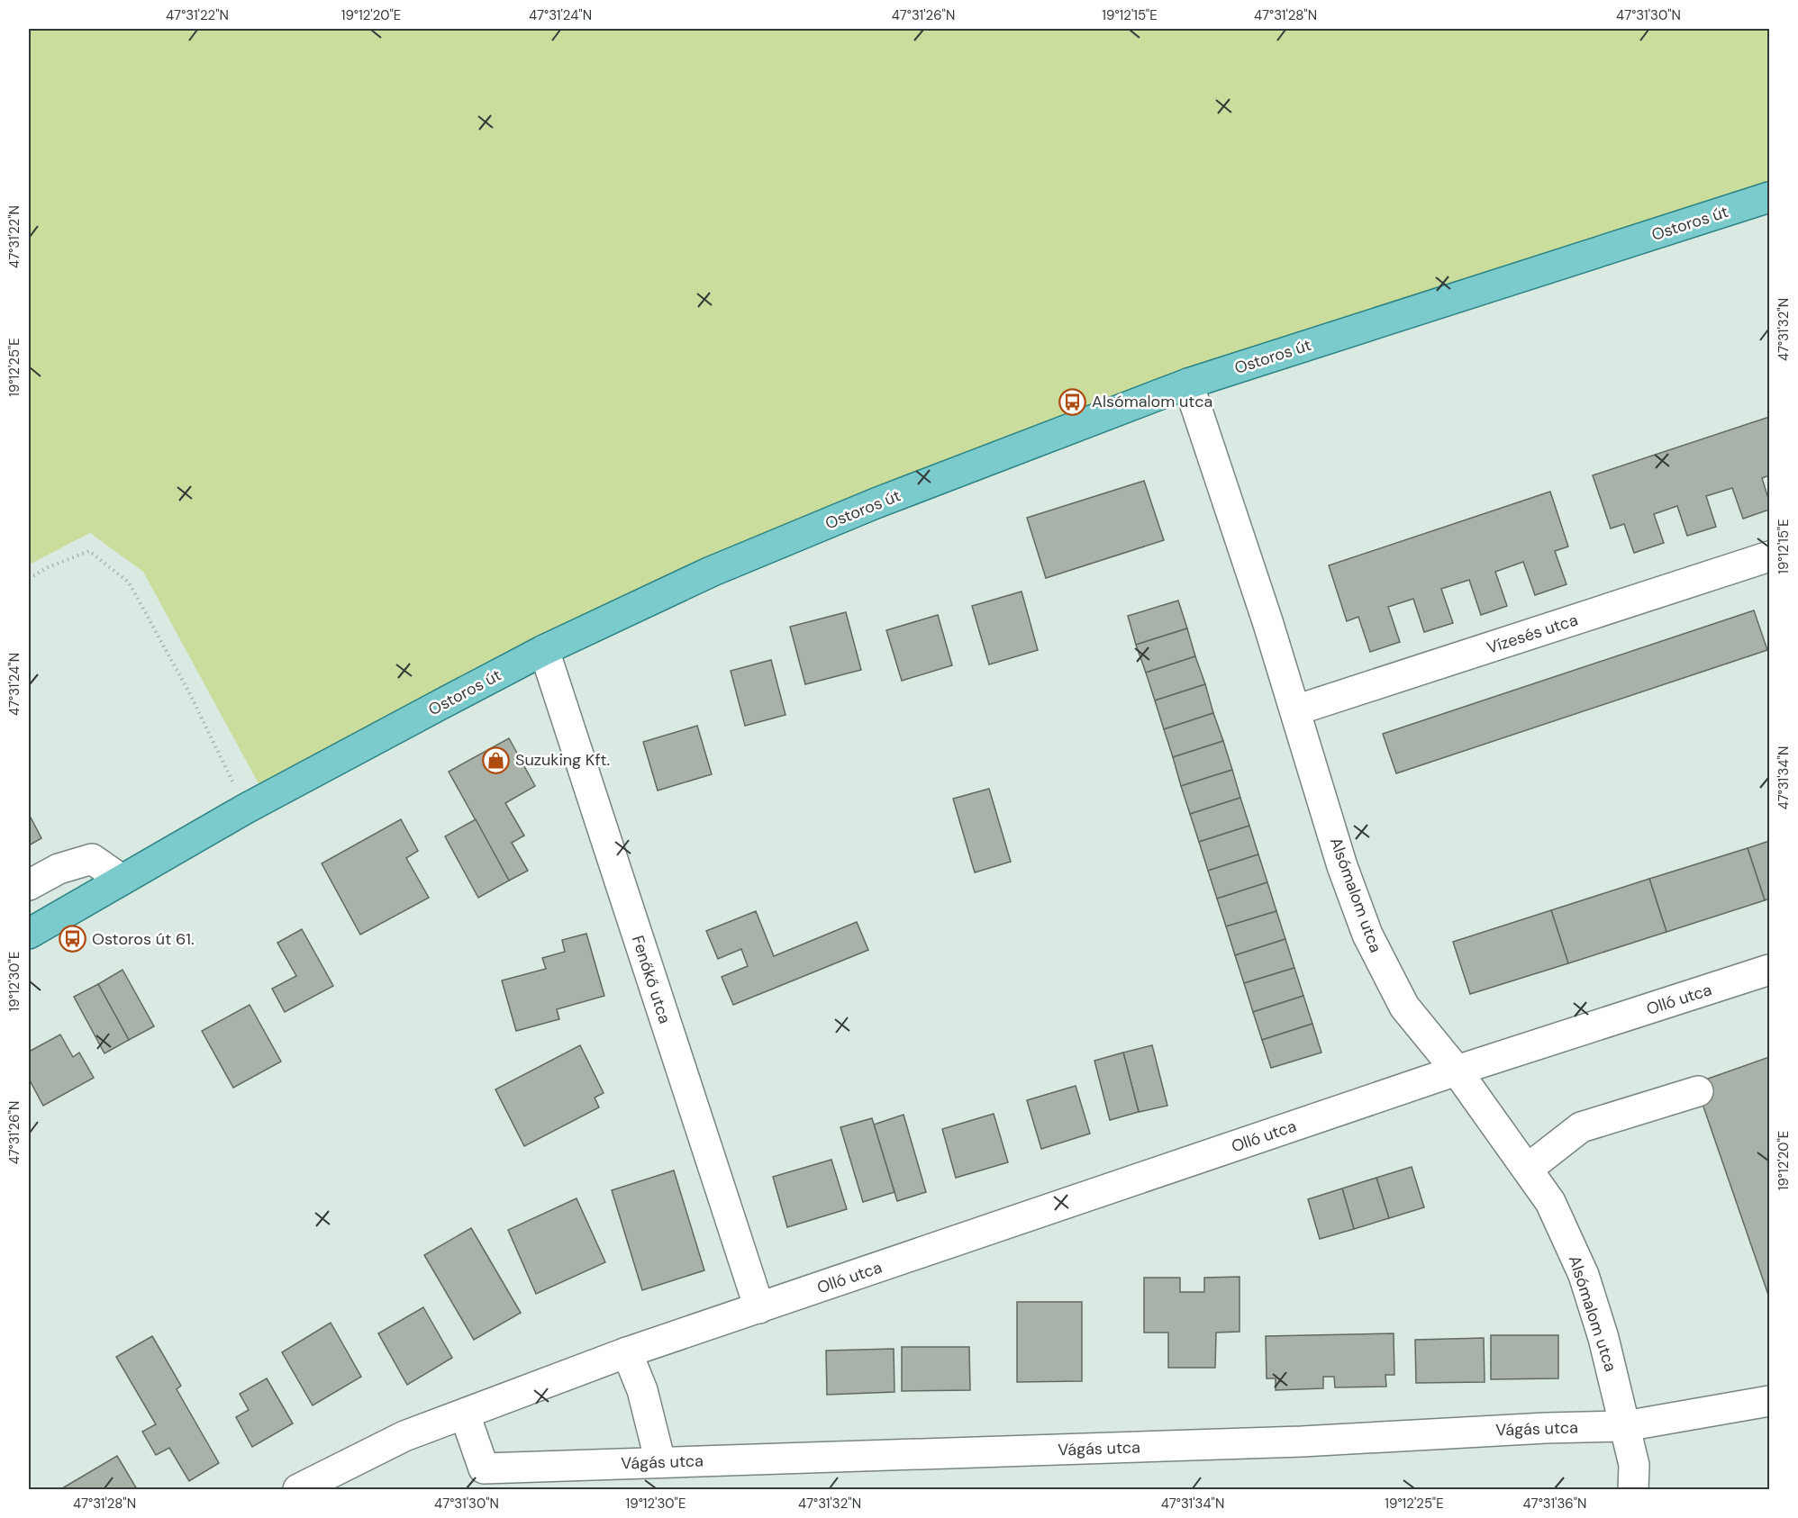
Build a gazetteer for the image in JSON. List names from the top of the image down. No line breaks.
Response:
{"streets":{"main road":["Ostoros út"],"street":["Vízesés utca","Alsómalom utca","Fenőkő utca","Olló utca","Vágás utca"]},"crossings":[["Ostoros út","Alsómalom utca"],["Ostoros út","Fenőkő utca"],["Vízesés utca","Alsómalom utca"],["Alsómalom utca","Olló utca"],["Alsómalom utca","Vágás utca"],["Fenőkő utca","Olló utca"]],"places":{"bus stop":["Alsómalom utca","Ostoros út 61."],"shop":["Suzuking Kft."]},"coordinates":["47°31'22\"N","19°12'20\"E","47°31'24\"N","47°31'26\"N","19°12'15\"E","47°31'28\"N","47°31'30\"N","47°31'32\"N","19°12'25\"E","47°31'34\"N","19°12'30\"E","47°31'36\"N"]}
